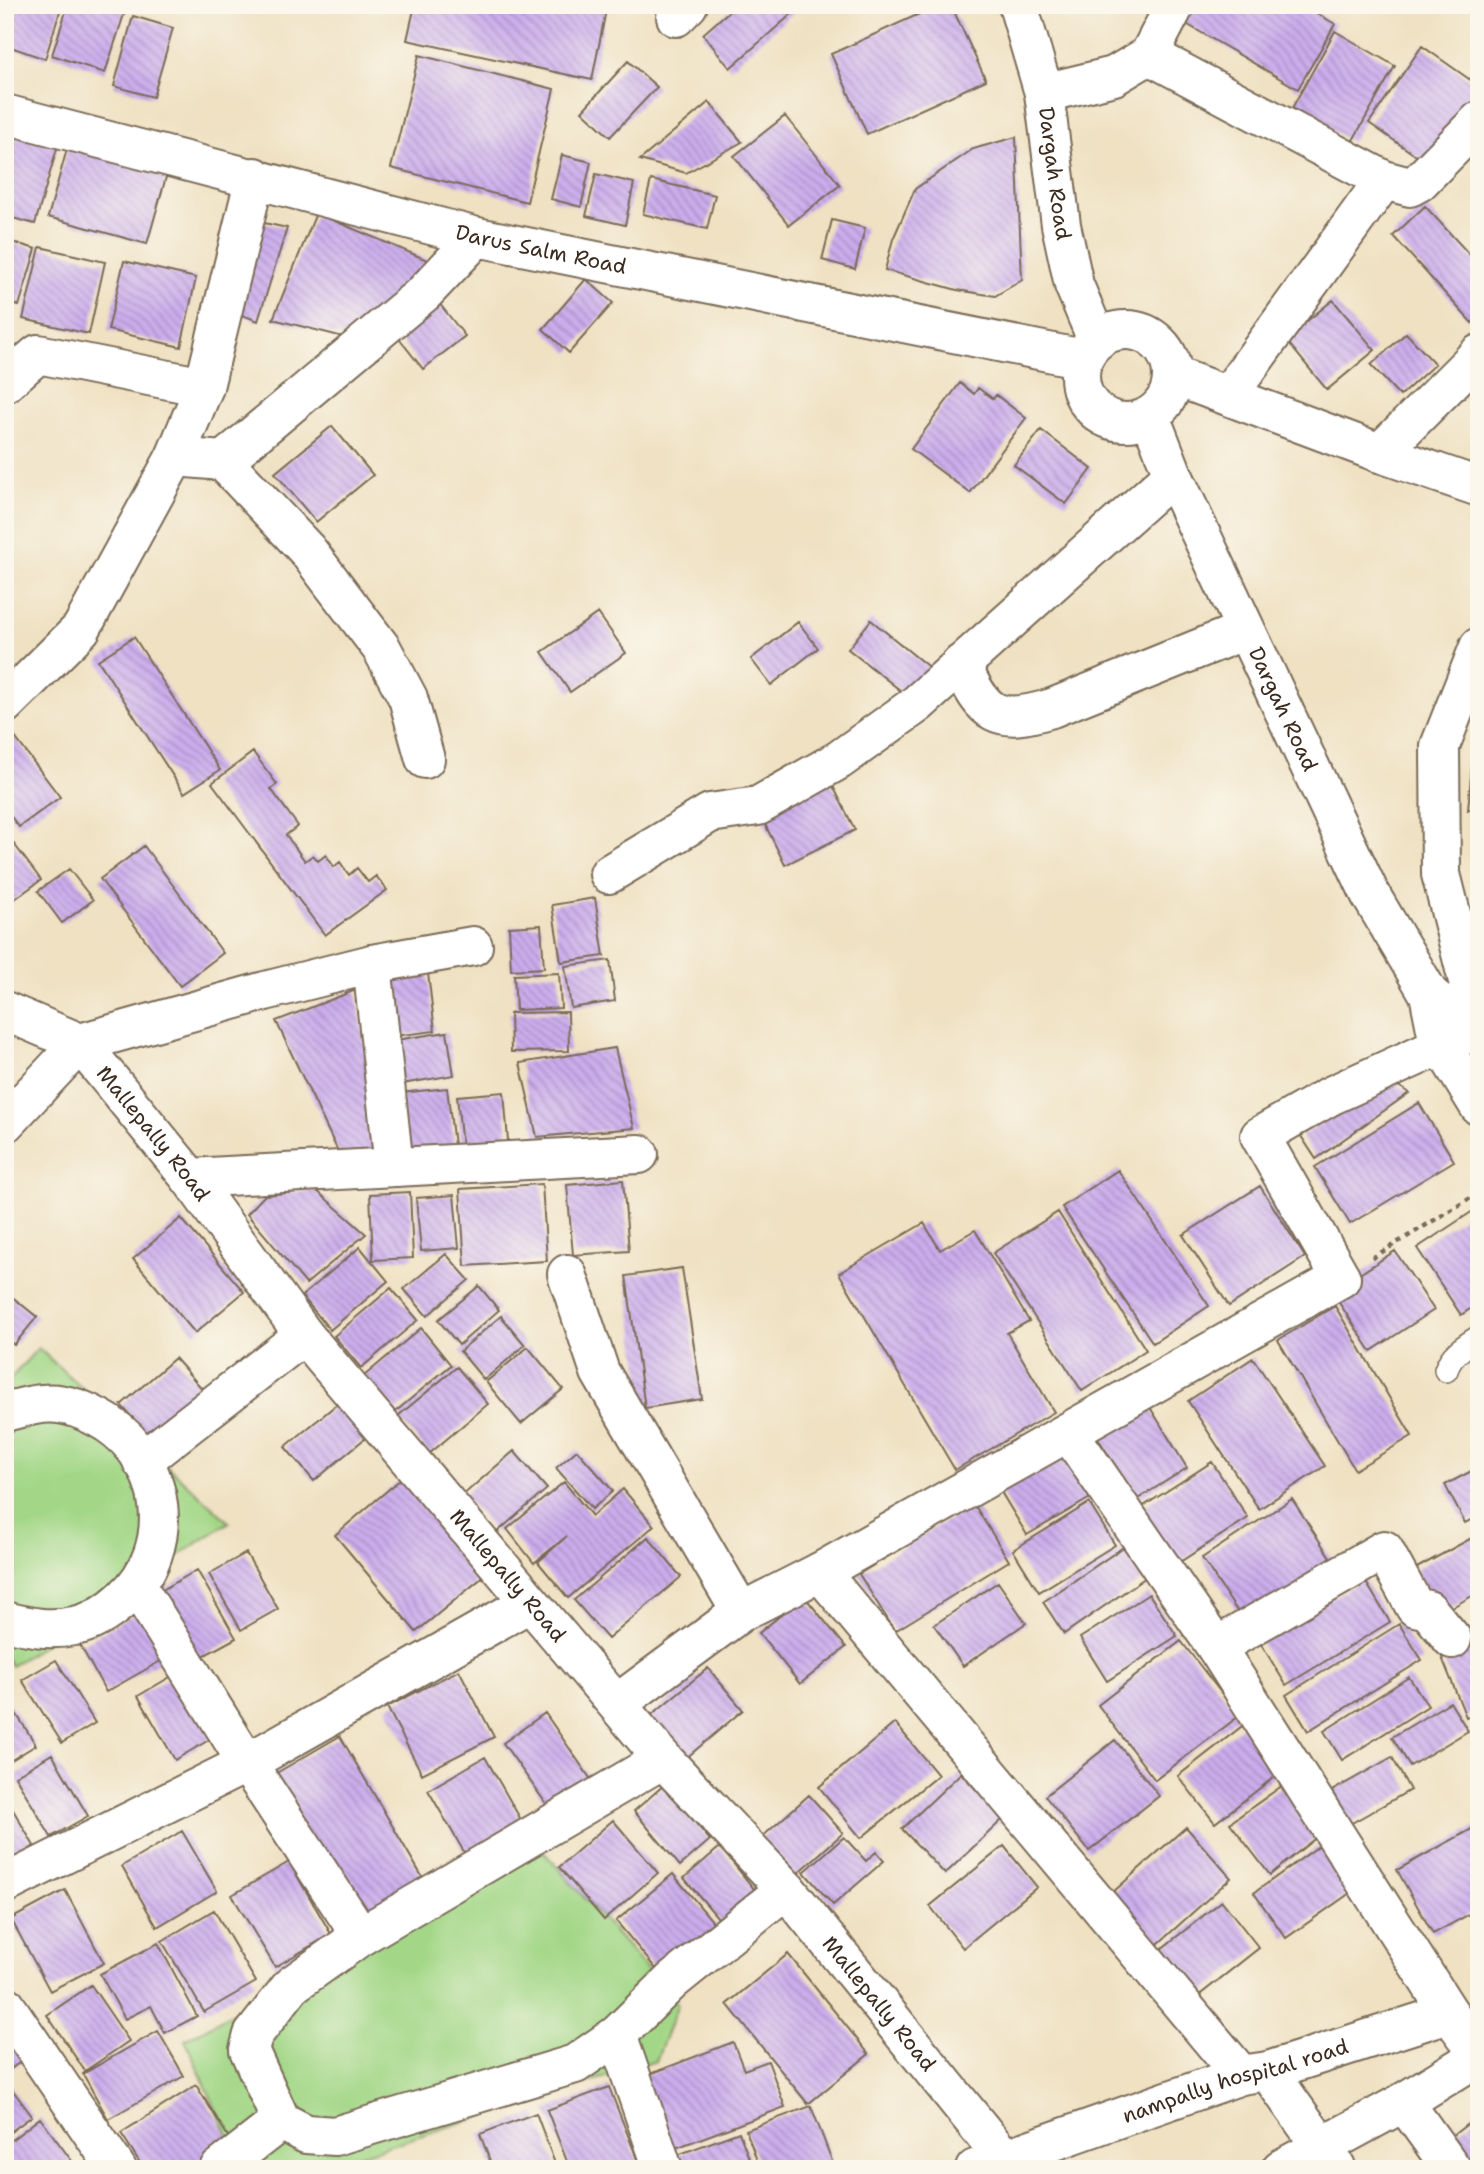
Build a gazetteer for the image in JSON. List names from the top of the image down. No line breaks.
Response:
{"streets":{"street":["Dargah Road","Darus Salm Road","Mallepally Road","nampally hospital road"]},"crossings":[["Dargah Road","Darus Salm Road"],["Mallepally Road","nampally hospital road"]]}
